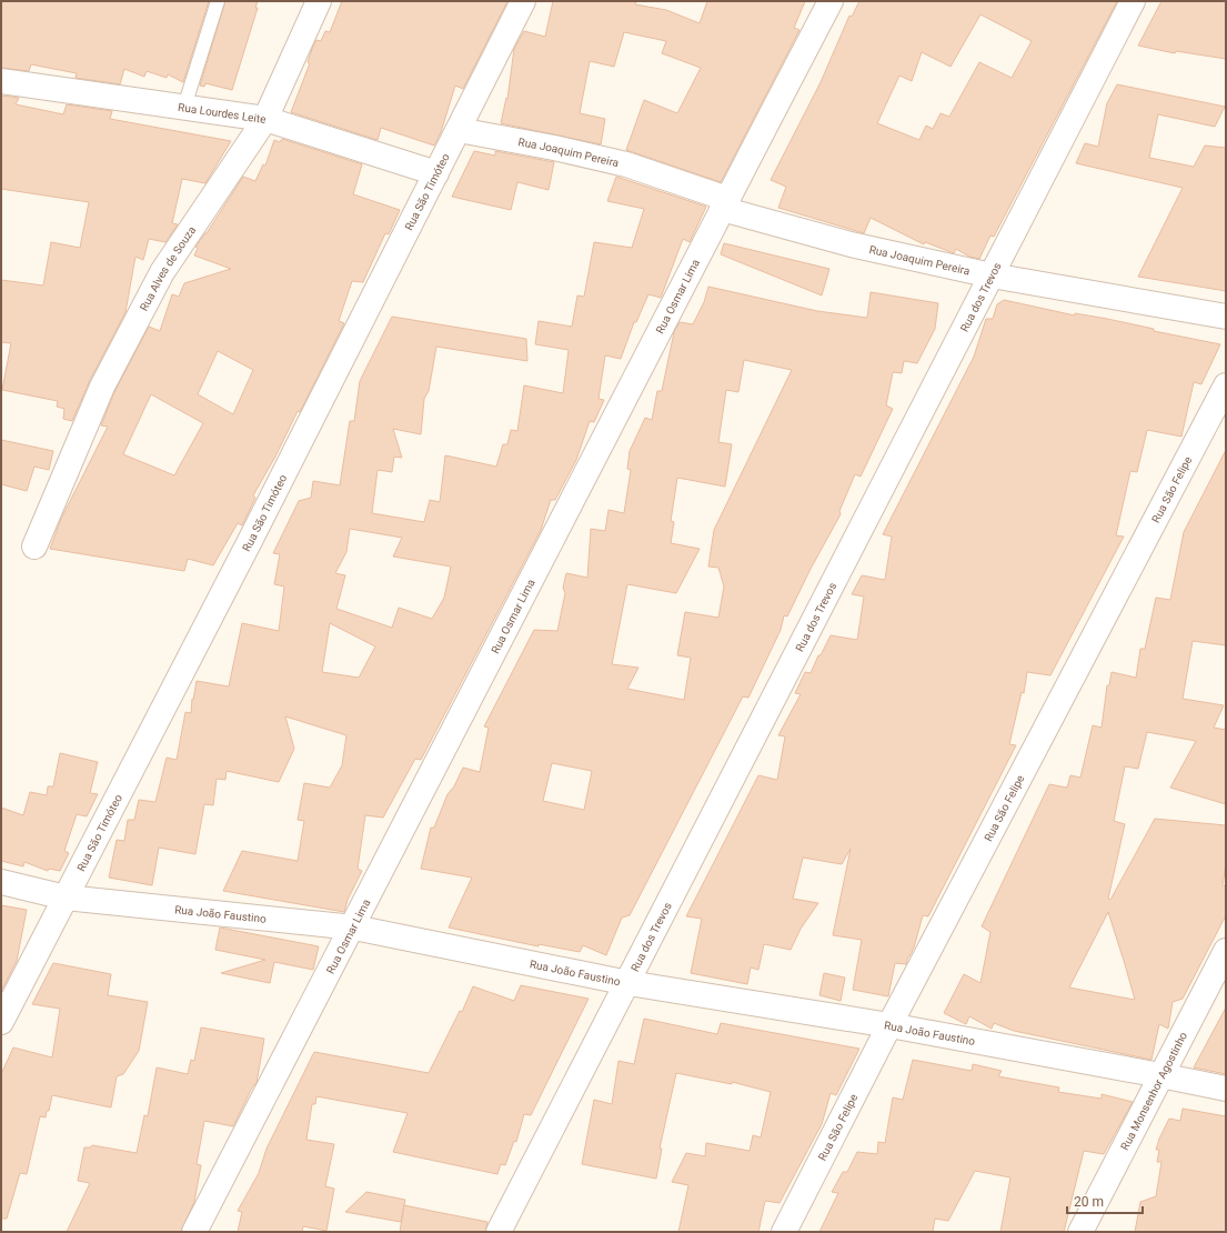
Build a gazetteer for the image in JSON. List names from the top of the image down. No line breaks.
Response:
{"streets":{"street":["Rua Lourdes Leite","Rua Joaquim Pereira","Rua São Timóteo","Rua Alves de Souza","Rua Osmar Lima","Rua dos Trevos","Rua São Felipe","Rua João Faustino","Rua Monsenhor Agostinho"]},"crossings":[["Rua Lourdes Leite","Rua São Timóteo"],["Rua Lourdes Leite","Rua Alves de Souza"],["Rua Joaquim Pereira","Rua São Timóteo"],["Rua Joaquim Pereira","Rua Osmar Lima"],["Rua Joaquim Pereira","Rua dos Trevos"],["Rua São Timóteo","Rua João Faustino"],["Rua Osmar Lima","Rua João Faustino"],["Rua dos Trevos","Rua João Faustino"],["Rua São Felipe","Rua João Faustino"],["Rua João Faustino","Rua Monsenhor Agostinho"]],"scale_bar":"20 m"}
